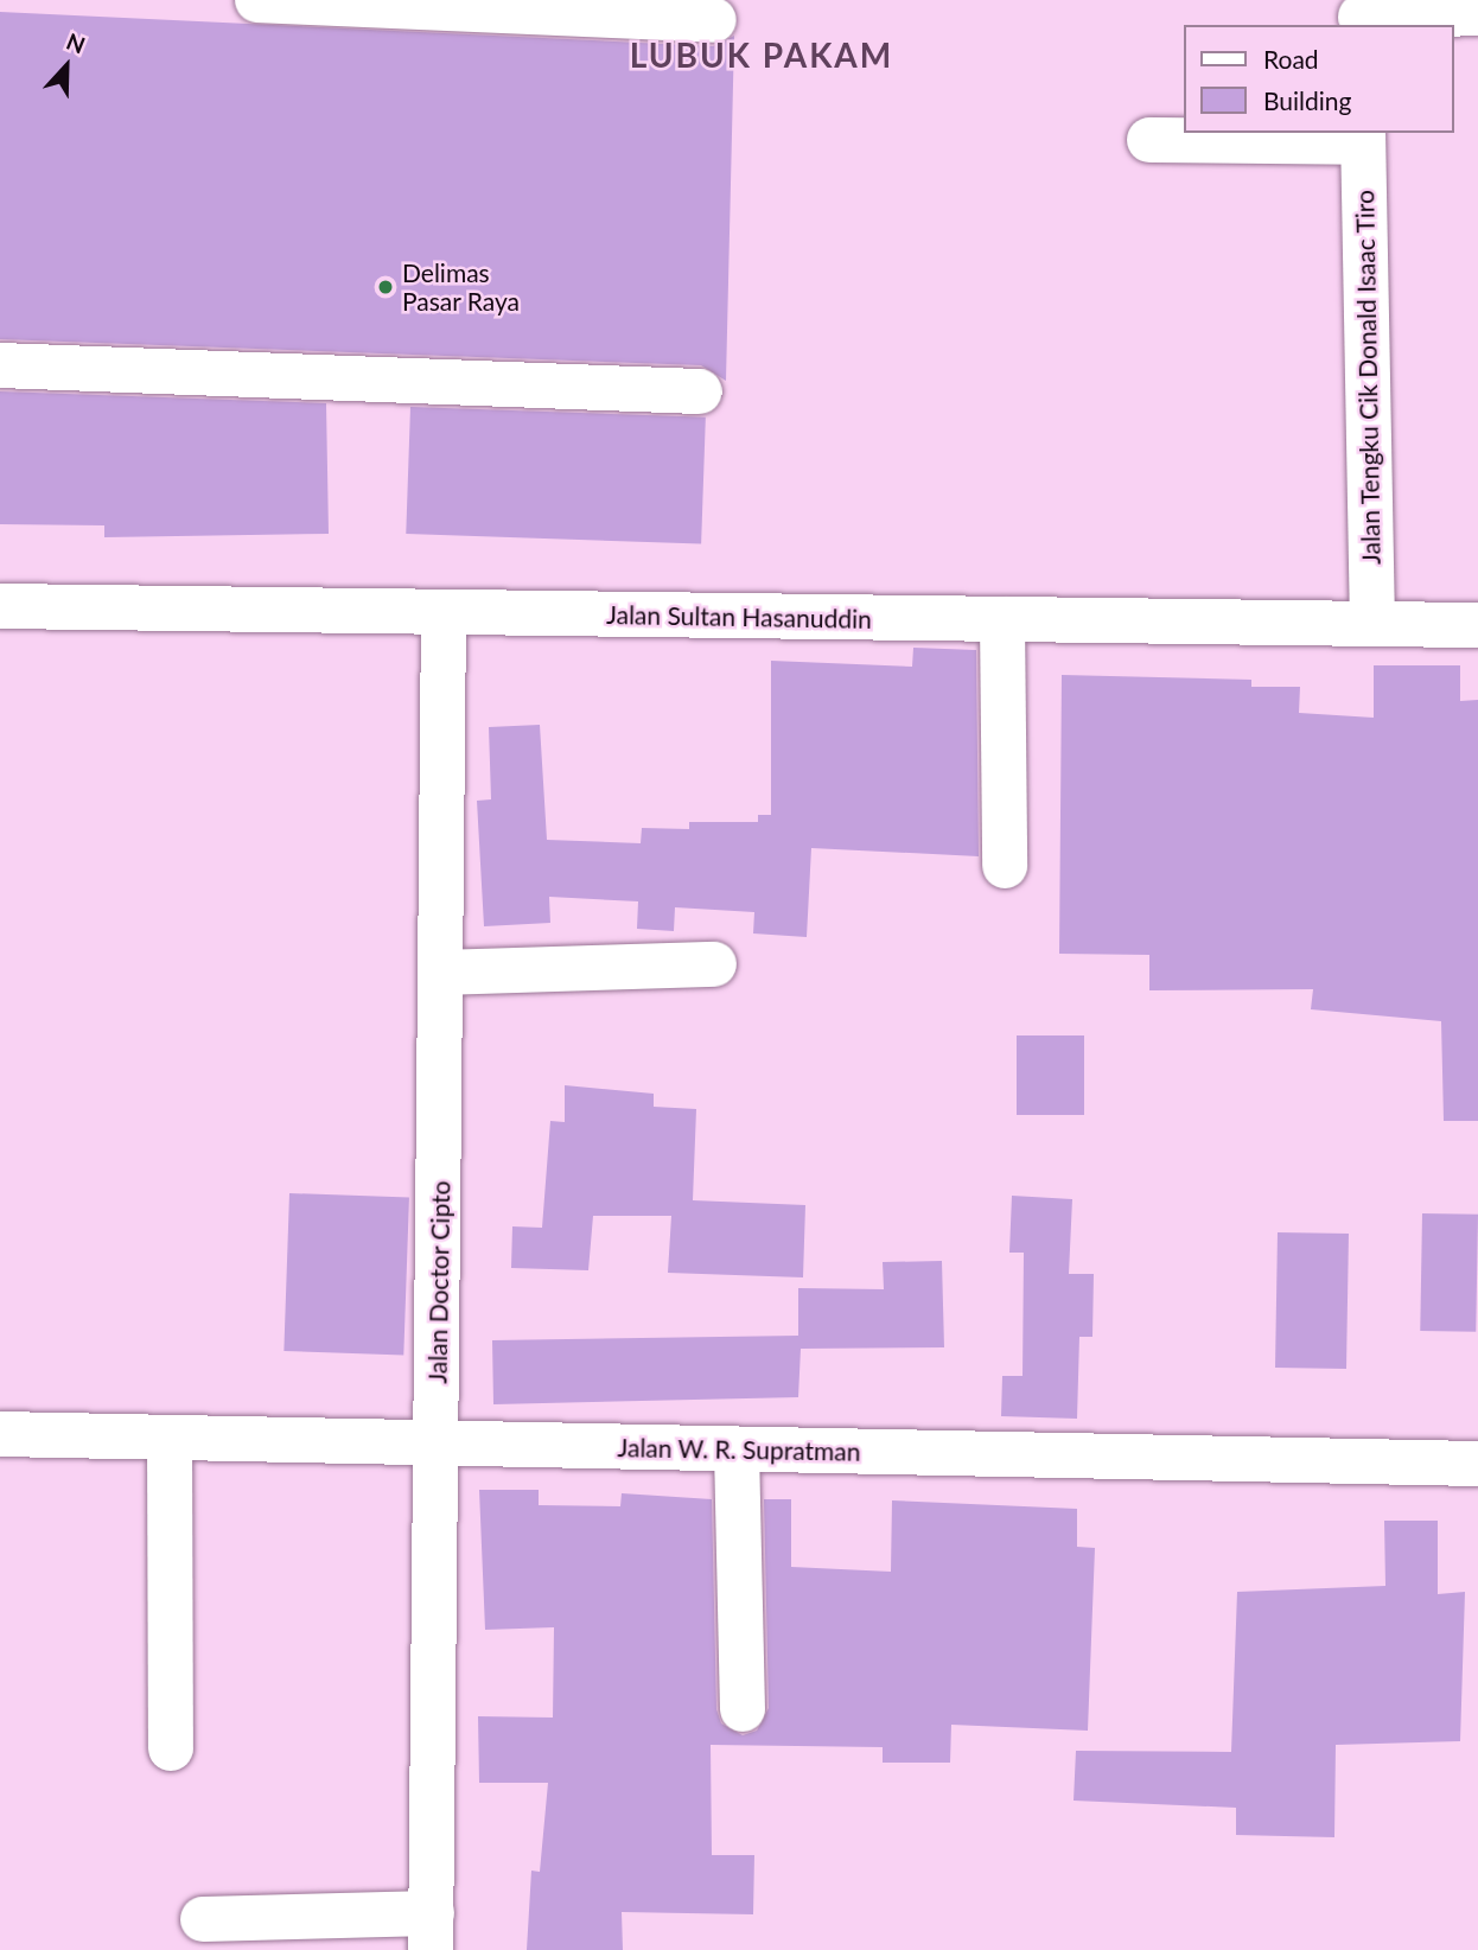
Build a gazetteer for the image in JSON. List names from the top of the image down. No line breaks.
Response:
{"streets":{"street":["Jalan Tengku Cik Donald Isaac Tiro","Jalan Sultan Hasanuddin","Jalan Doctor Cipto","Jalan W. R. Supratman"]},"crossings":[["Jalan Tengku Cik Donald Isaac Tiro","Jalan Sultan Hasanuddin"],["Jalan Sultan Hasanuddin","Jalan Doctor Cipto"],["Jalan Doctor Cipto","Jalan W. R. Supratman"]],"districts":["LUBUK PAKAM"],"places":["Delimas Pasar Raya"],"legend":["Road","Building"],"north":"top"}
